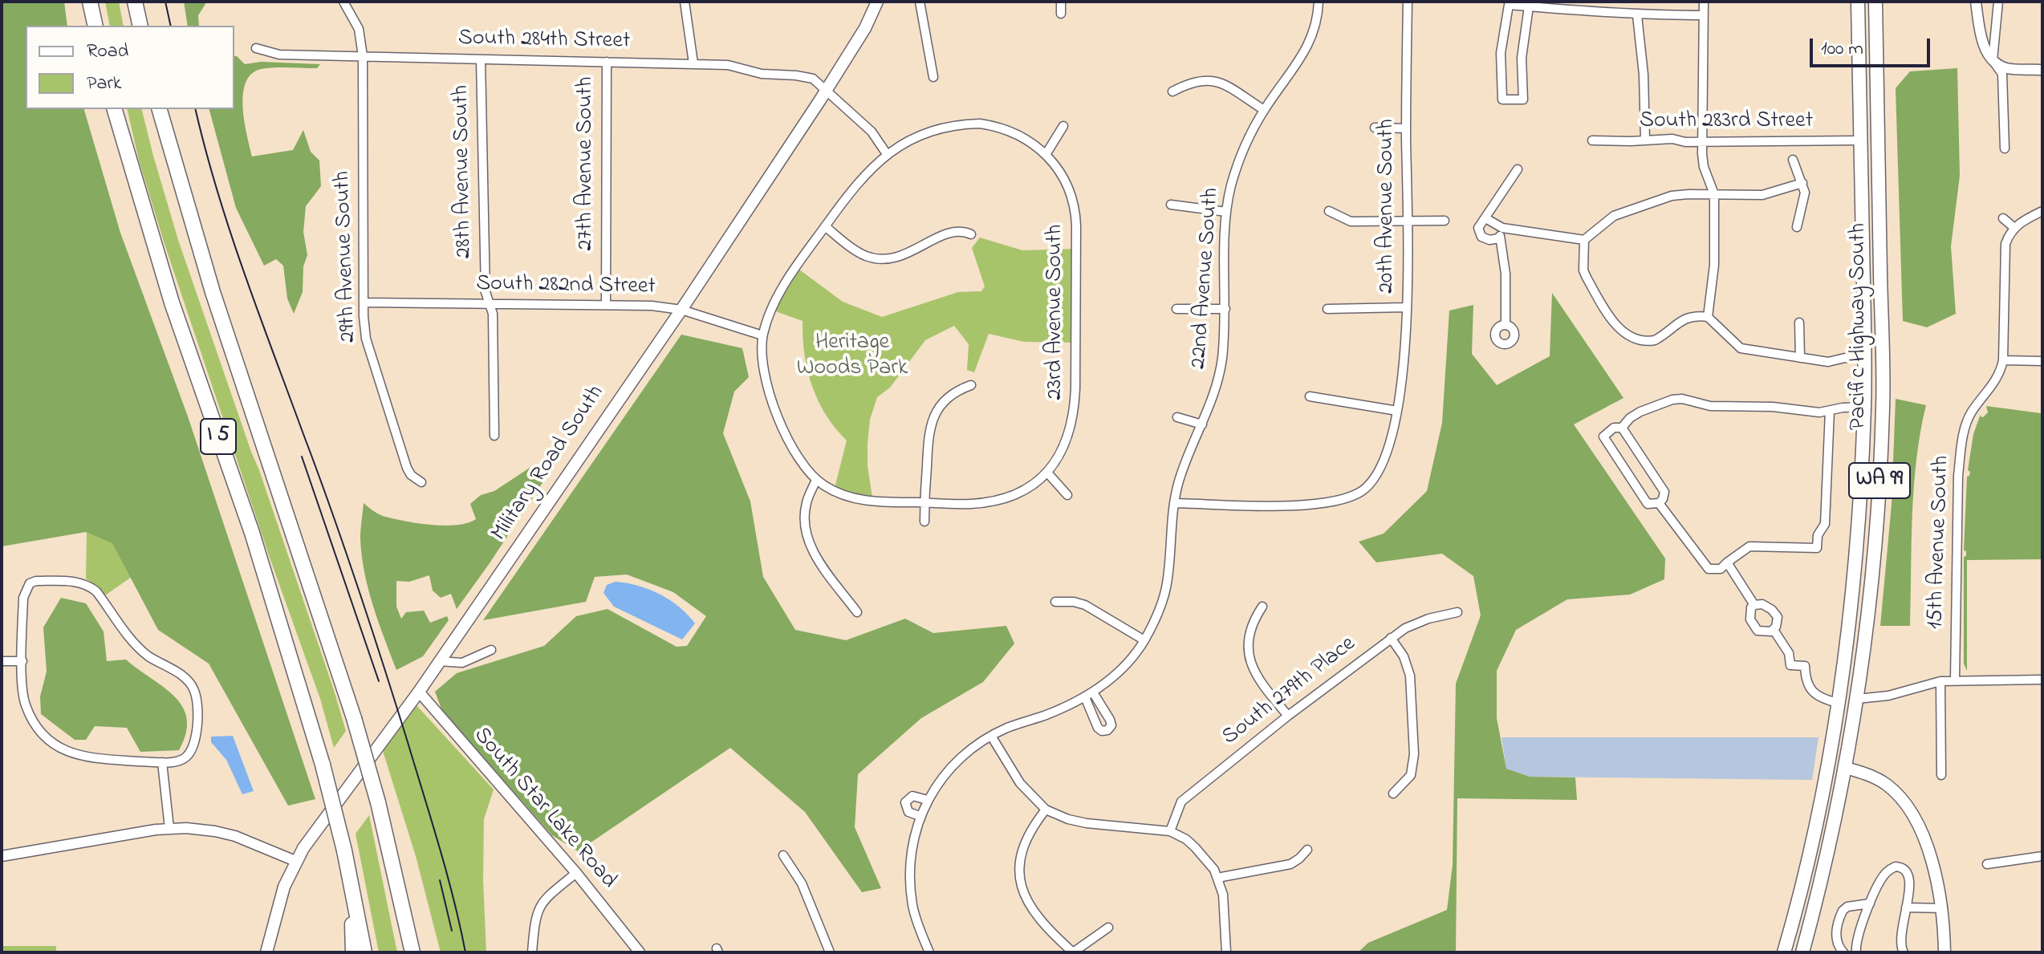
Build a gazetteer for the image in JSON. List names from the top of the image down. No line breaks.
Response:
{"streets":{"highway":["I 5"],"main road":["Pacific Highway South","Military Road South","WA 99"],"street":["South 284th Street","South 283rd Street","27th Avenue South","28th Avenue South","20th Avenue South","29th Avenue South","22nd Avenue South","South 282nd Street","23rd Avenue South","15th Avenue South","South 279th Place","South Star Lake Road"]},"crossings":[["South 284th Street","27th Avenue South"],["South 284th Street","28th Avenue South"],["South 284th Street","29th Avenue South"],["South 284th Street","Military Road South"],["South 283rd Street","Pacific Highway South"],["27th Avenue South","South 282nd Street"],["28th Avenue South","South 282nd Street"],["20th Avenue South","22nd Avenue South"],["29th Avenue South","South 282nd Street"],["South 282nd Street","Military Road South"],["Military Road South","South Star Lake Road"]],"parks":["Heritage Woods Park"],"legend":["Road","Park"],"scale_bar":"100 m"}
